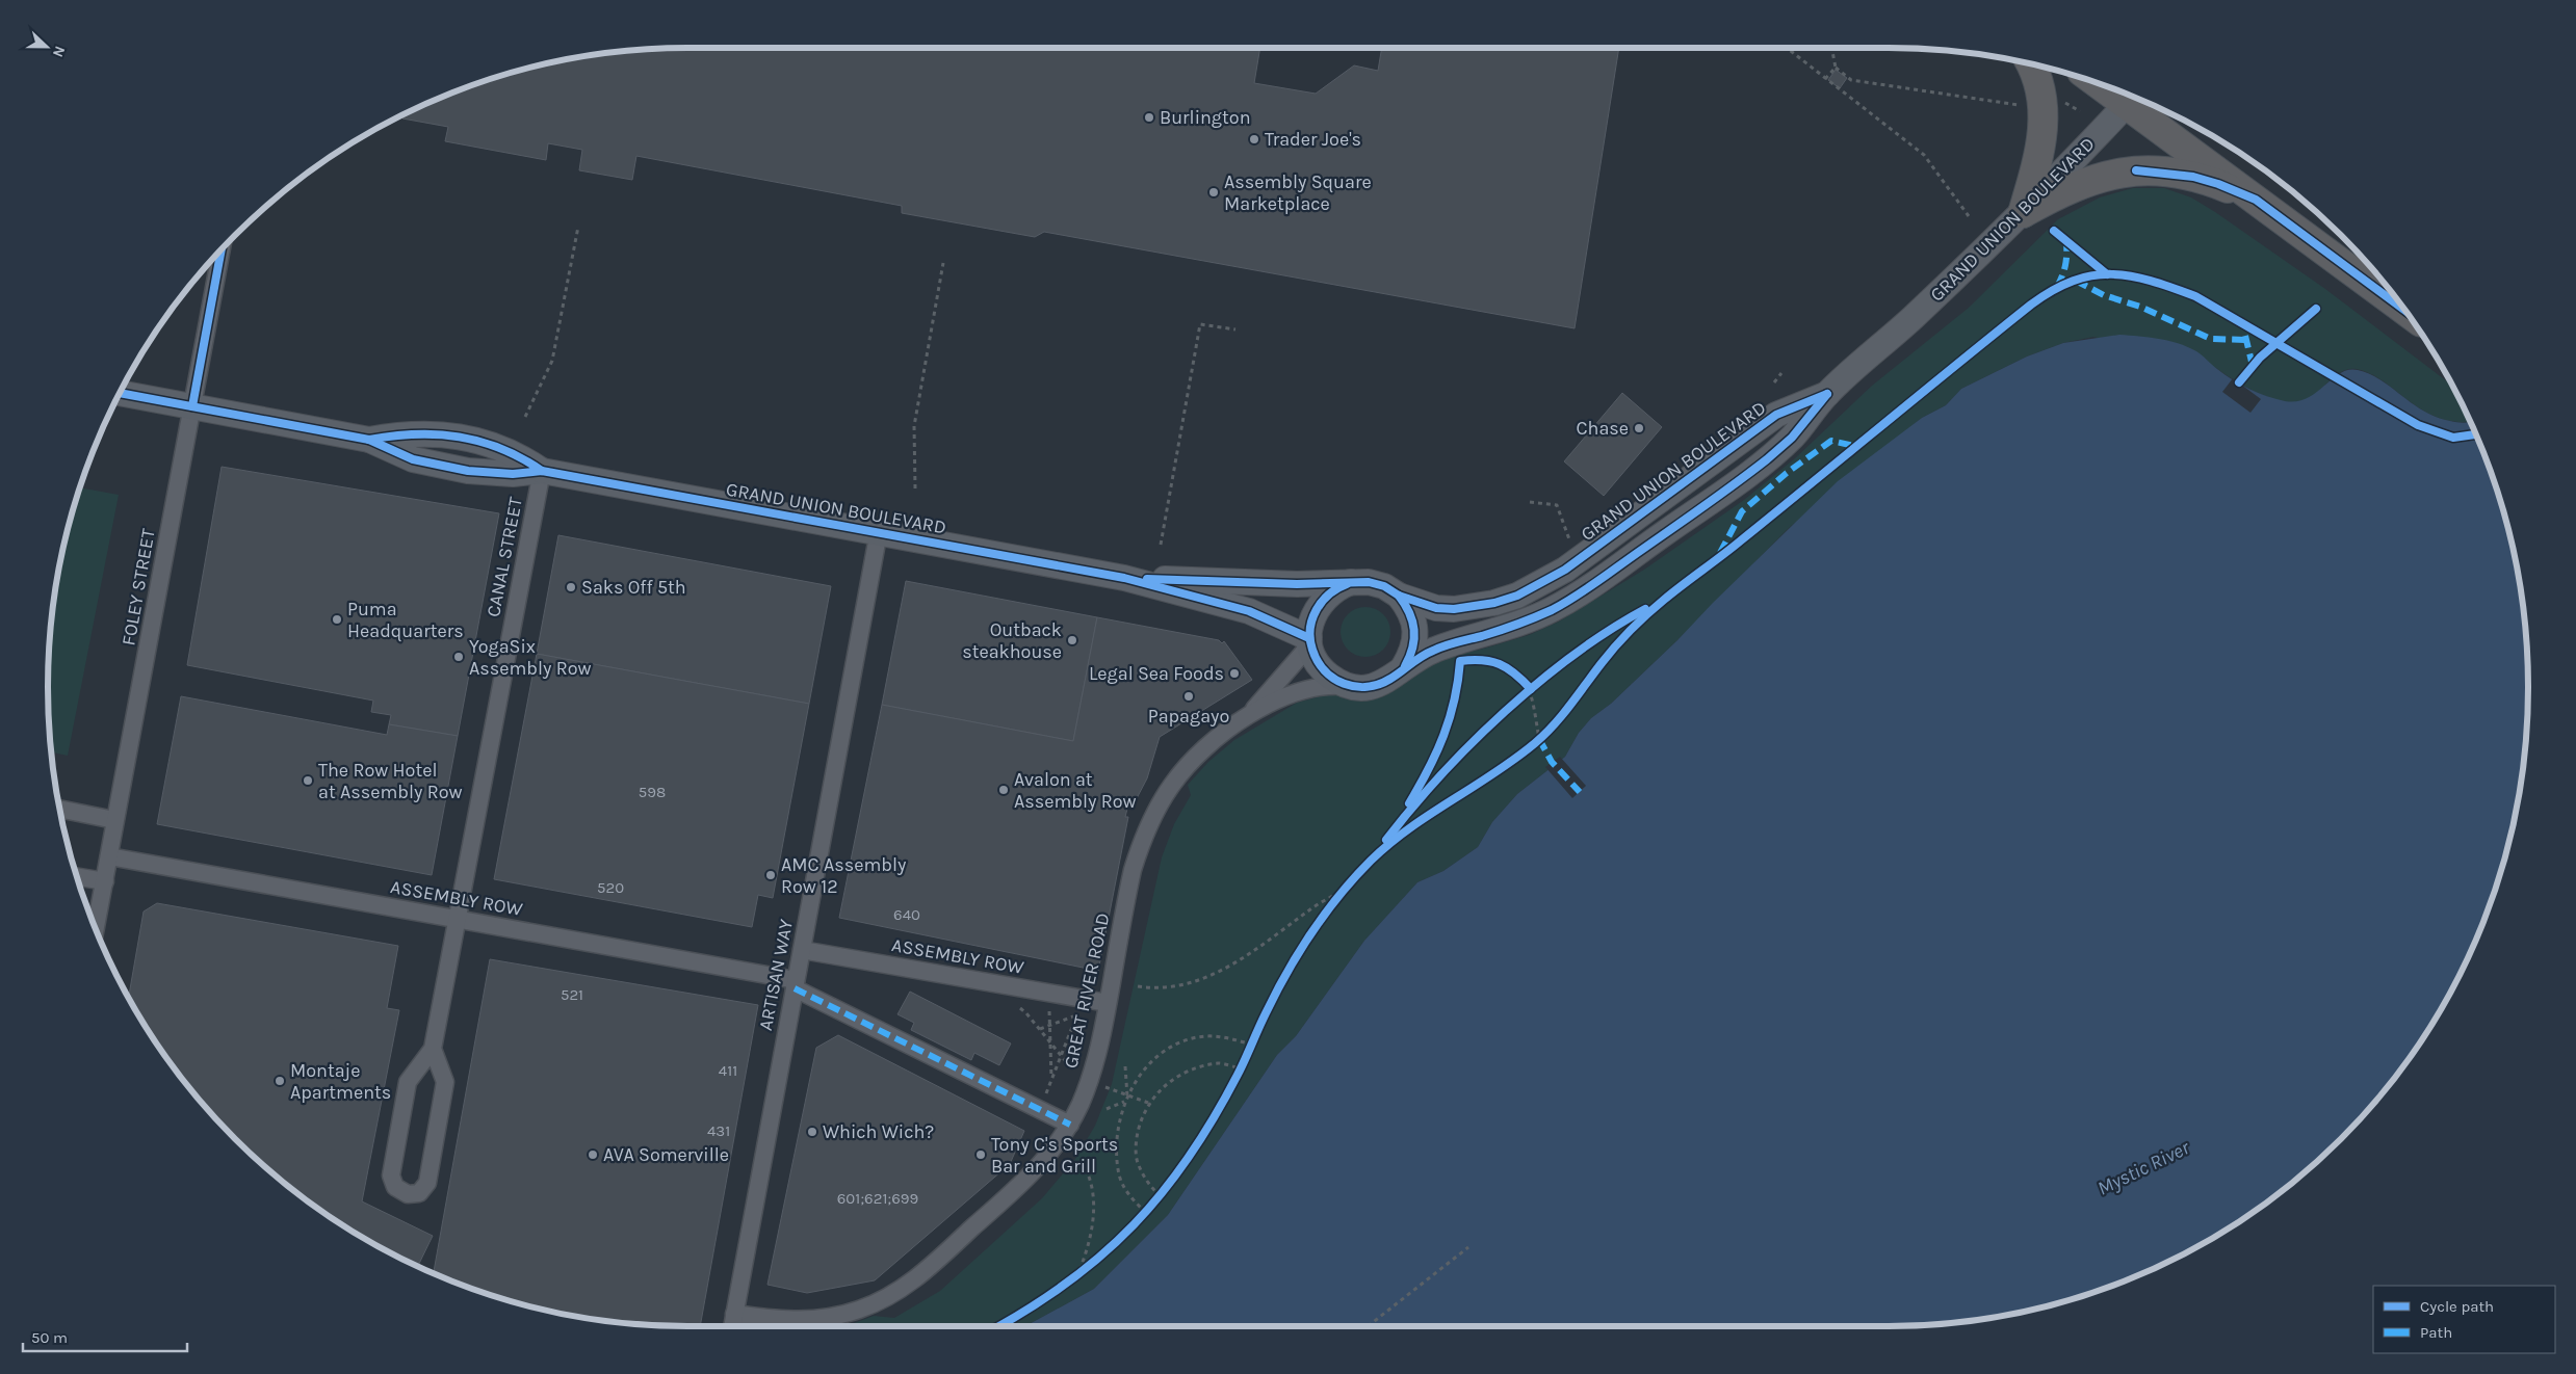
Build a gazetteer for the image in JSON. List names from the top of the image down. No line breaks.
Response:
{"streets":{"street":["GRAND UNION BOULEVARD","CANAL STREET","FOLEY STREET","ASSEMBLY ROW","ARTISAN WAY","GREAT RIVER ROAD"]},"crossings":[["GRAND UNION BOULEVARD","CANAL STREET"],["GRAND UNION BOULEVARD","FOLEY STREET"],["GRAND UNION BOULEVARD","ARTISAN WAY"],["GRAND UNION BOULEVARD","GREAT RIVER ROAD"],["CANAL STREET","ASSEMBLY ROW"],["FOLEY STREET","ASSEMBLY ROW"],["ASSEMBLY ROW","ARTISAN WAY"],["ASSEMBLY ROW","GREAT RIVER ROAD"],["ARTISAN WAY","GREAT RIVER ROAD"]],"water":["Mystic River"],"places":["Burlington","Trader Joe's","Assembly Square Marketplace","Chase","Saks Off 5th","Puma Headquarters","Outback steakhouse","YogaSix Assembly Row","Legal Sea Foods","Papagayo","The Row Hotel at Assembly Row","Avalon at Assembly Row","AMC Assembly Row 12","Montaje Apartments","Which Wich?","AVA Somerville","Tony C's Sports Bar and Grill"],"house_numbers":["598","520","640","521","411","431","601;621;699"],"legend":["Cycle path","Path"],"scale_bar":"50 m","north":"right"}
